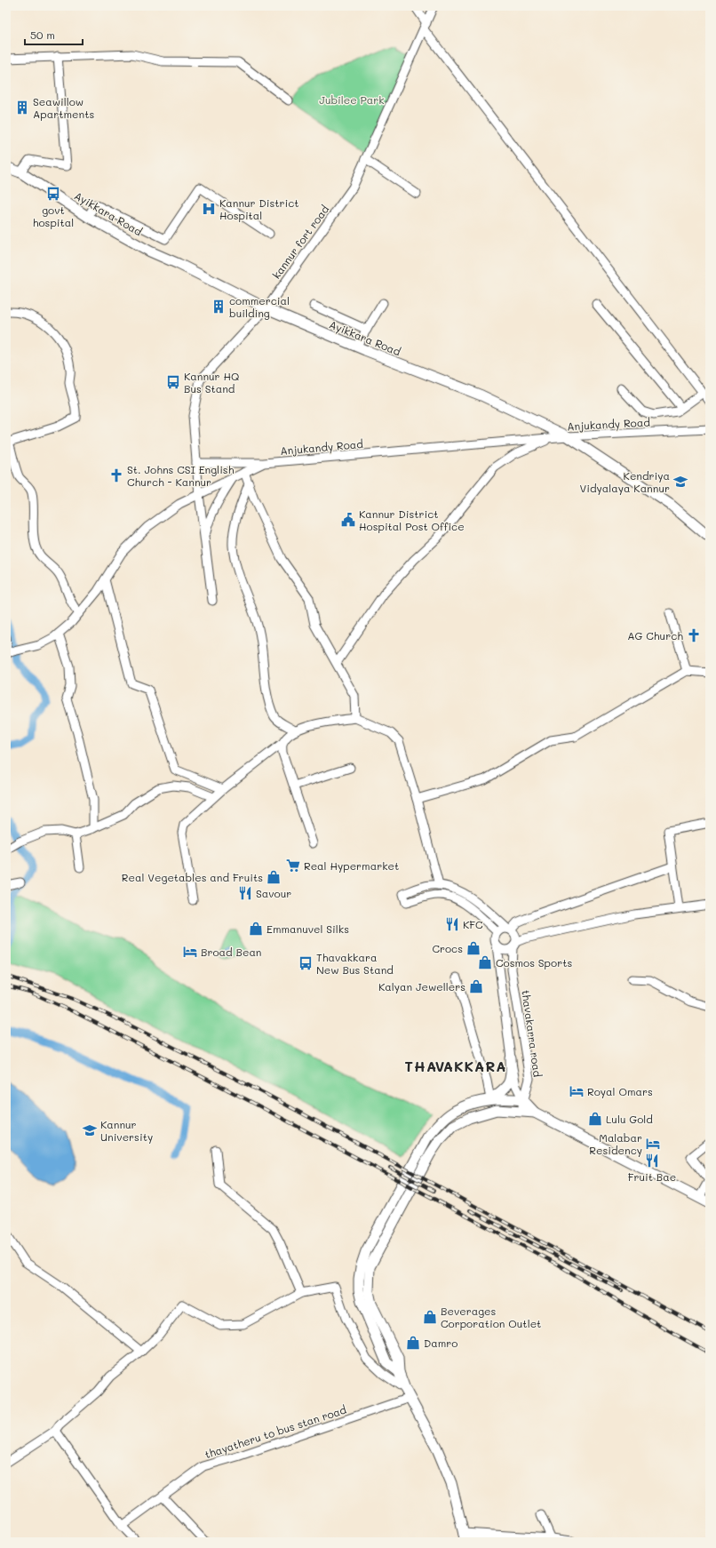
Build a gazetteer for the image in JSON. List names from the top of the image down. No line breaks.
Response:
{"streets":{"main road":["Ayikkara Road"],"street":["kannur fort road","Anjukandy Road","thavakarra road","thayatheru to bus stan road"]},"crossings":[["Ayikkara Road","kannur fort road"],["Ayikkara Road","Anjukandy Road"],["kannur fort road","Anjukandy Road"]],"districts":["THAVAKKARA"],"parks":["Jubilee Park"],"places":{"building":["Seawillow Apartments","commercial building"],"bus stop":["govt hospital","Kannur HQ Bus Stand","Thavakkara New Bus Stand"],"hospital":["Kannur District Hospital"],"church":["St. Johns CSI English Church - Kannur","AG Church"],"school or university":["Kendriya Vidyalaya Kannur","Kannur University"],"public building":["Kannur District Hospital Post Office"],"supermarket":["Real Hypermarket"],"shop":["Real Vegetables and Fruits","Emmanuvel Silks","Crocs","Cosmos Sports","Kalyan Jewellers","Lulu Gold","Beverages Corporation Outlet","Damro"],"restaurant":["Savour","KFC","Fruit Bae"],"hotel":["Broad Bean","Royal Omars","Malabar Residency"]},"scale_bar":"50 m"}
